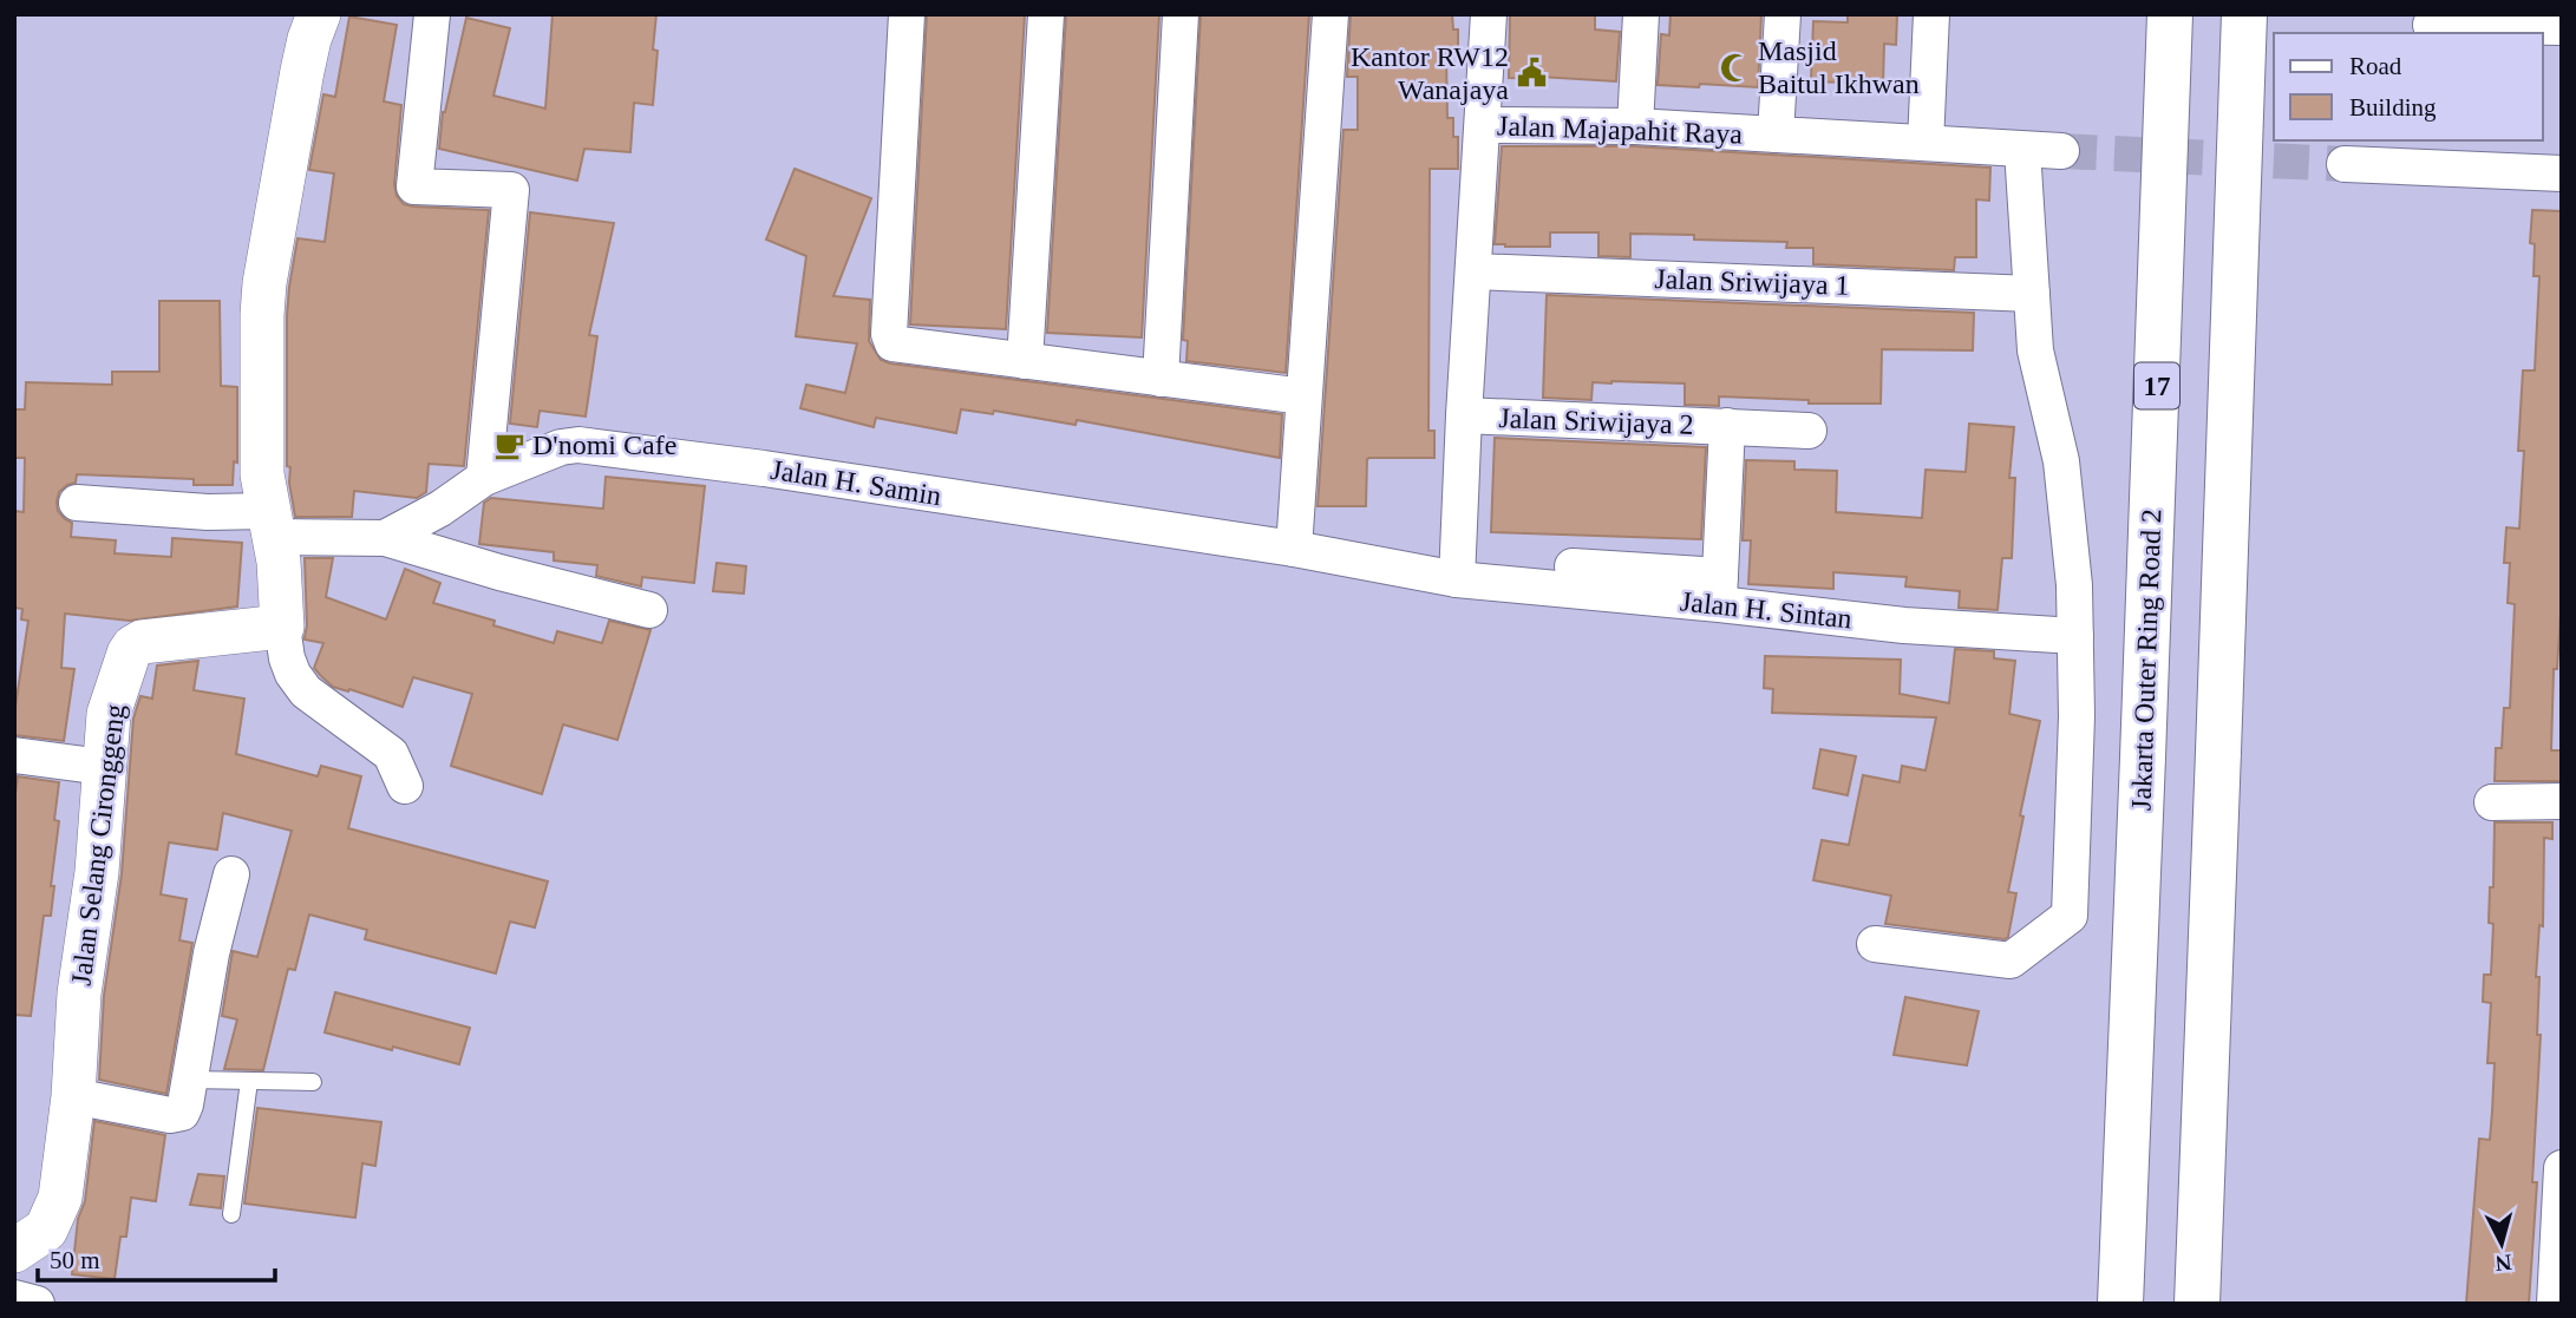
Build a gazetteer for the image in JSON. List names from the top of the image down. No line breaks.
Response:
{"streets":{"highway":["17","Jakarta Outer Ring Road 2"],"street":["Jalan Majapahit Raya","Jalan Sriwijaya 1","Jalan Sriwijaya 2","Jalan H. Samin","Jalan H. Sintan","Jalan Selang Cironggeng"]},"crossings":[["Jalan Majapahit Raya","Jalan Sriwijaya 1"],["Jalan Majapahit Raya","Jalan Sriwijaya 2"],["Jalan Majapahit Raya","Jalan H. Samin"],["Jalan Majapahit Raya","Jalan H. Sintan"],["Jalan Sriwijaya 2","Jalan H. Sintan"],["Jalan H. Samin","Jalan H. Sintan"]],"places":{"mosque":["Masjid Baitul Ikhwan"],"public building":["Kantor RW12 Wanajaya"],"cafe":["D'nomi Cafe"]},"legend":["Road","Building"],"scale_bar":"50 m","north":"bottom"}
